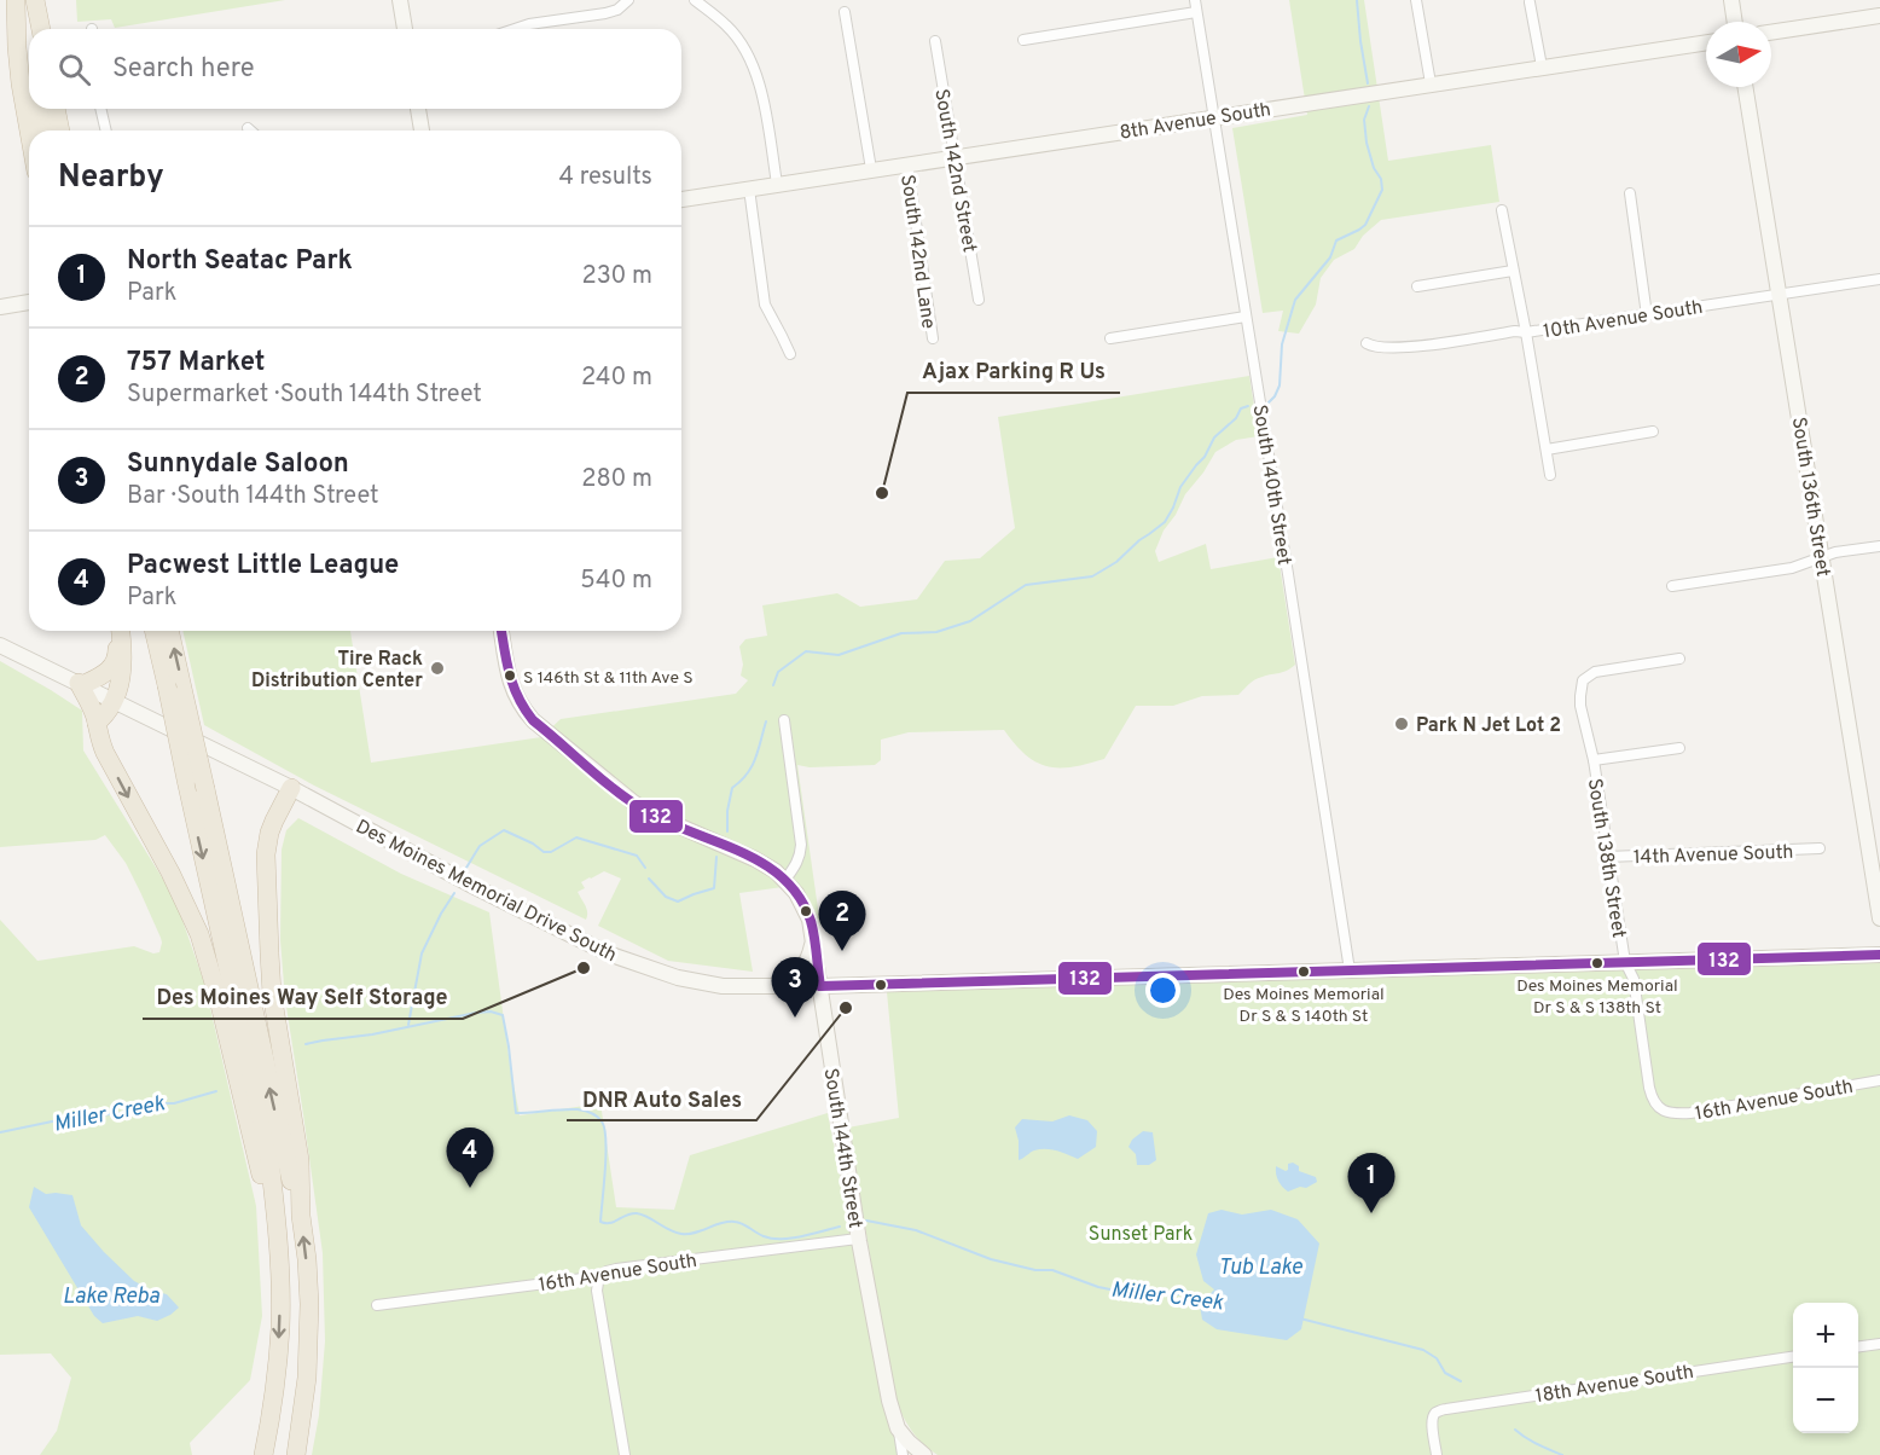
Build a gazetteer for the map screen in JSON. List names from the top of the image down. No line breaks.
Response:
{"streets":{"street":["8th Avenue South","South 142nd Street","South 142nd Lane","10th Avenue South","South 140th Street","South 136th Street","14th Avenue South","South 138th Street","Des Moines Memorial Drive South","16th Avenue South","South 144th Street","18th Avenue South"]},"crossings":[["8th Avenue South","South 142nd Street"],["8th Avenue South","South 142nd Lane"],["8th Avenue South","South 140th Street"],["10th Avenue South","South 136th Street"],["South 140th Street","Des Moines Memorial Drive South"],["14th Avenue South","South 138th Street"],["South 138th Street","Des Moines Memorial Drive South"],["South 138th Street","16th Avenue South"],["Des Moines Memorial Drive South","South 144th Street"],["16th Avenue South","South 144th Street"]],"water":["Miller Creek","Tub Lake","Lake Reba"],"parks":["Sunset Park"],"places":["Ajax Parking R Us","Tire Rack Distribution Center","S 146th St & 11th Ave S","Park N Jet Lot 2","Des Moines Memorial Dr S & S 138th St","Des Moines Way Self Storage","Des Moines Memorial Dr S & S 140th St","DNR Auto Sales"],"lines":["transit line 132"],"north":"right","page":{"search":"Search here","heading":["Nearby","4 results"],"list":[{"mark":"1","name":"North Seatac Park","note":"Park","value":"230 m"},{"mark":"2","name":"757 Market","note":"Supermarket · South 144th Street","value":"240 m"},{"mark":"3","name":"Sunnydale Saloon","note":"Bar · South 144th Street","value":"280 m"},{"mark":"4","name":"Pacwest Little League","note":"Park","value":"540 m"}],"pins":["2","3","4","1"],"map_buttons":["+","−"]}}
